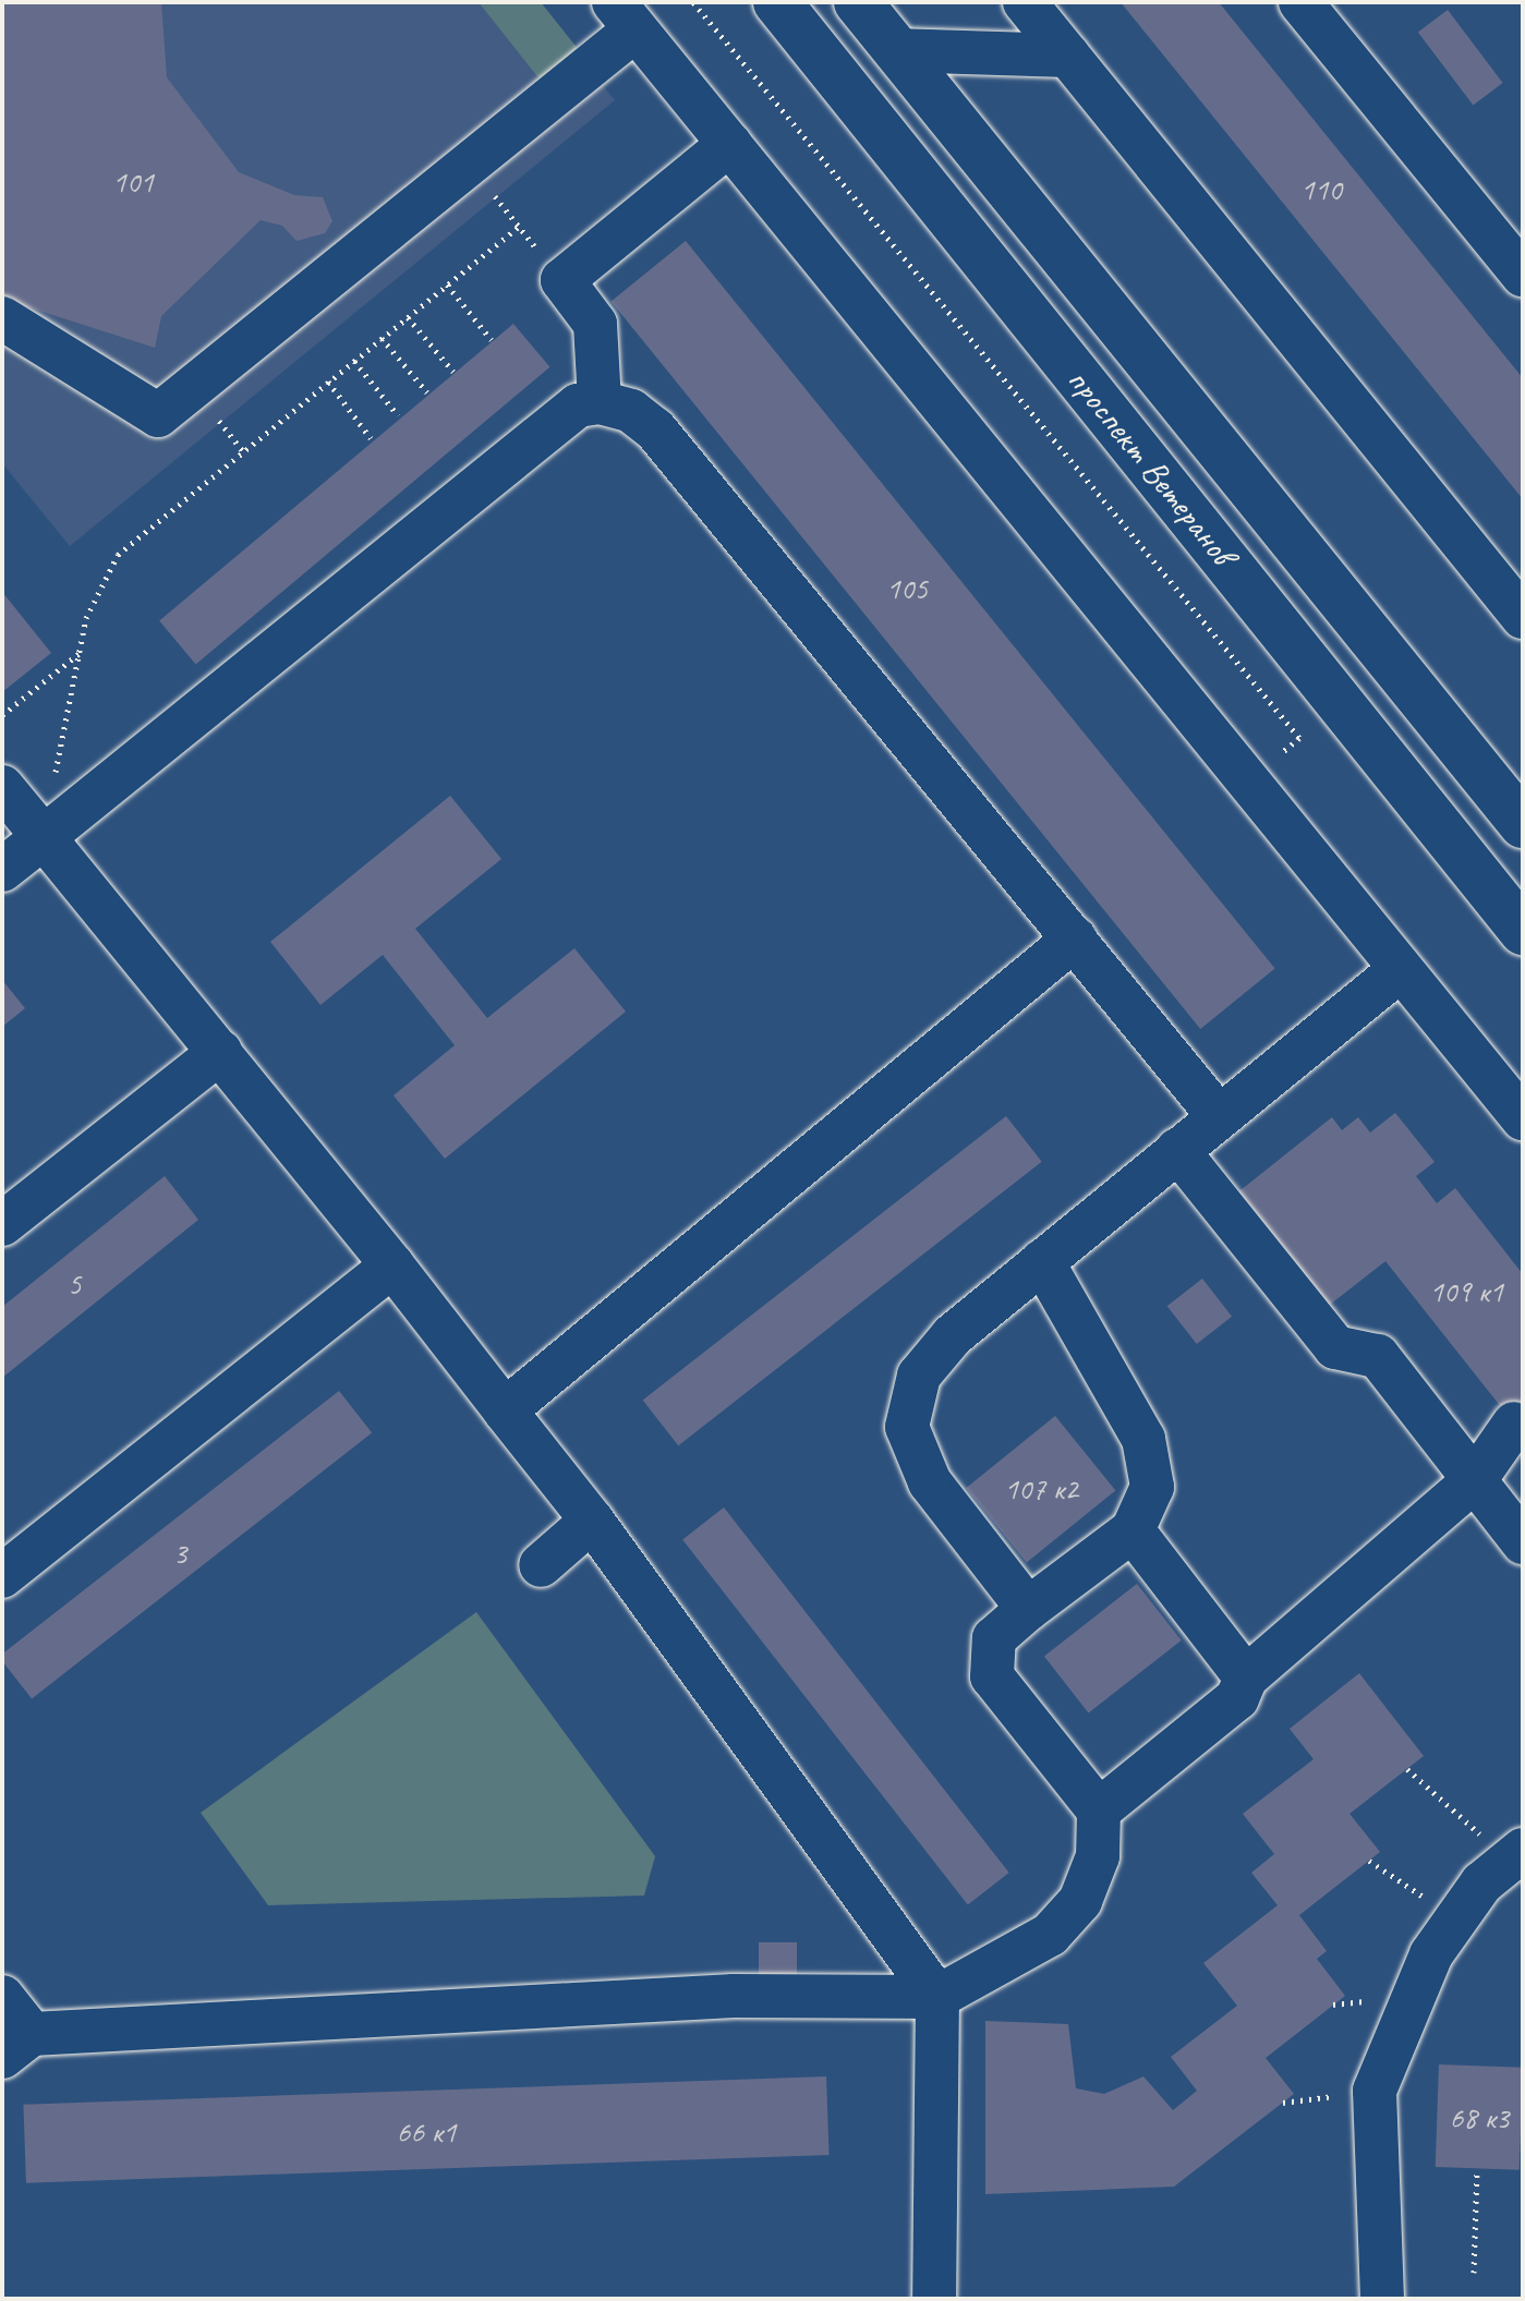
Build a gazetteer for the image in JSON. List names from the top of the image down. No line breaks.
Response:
{"streets":{"main road":["проспект Ветеранов"]},"house_numbers":["101","110","105","5","109 к1","107 к2","3","68 к3","66 к1"]}
